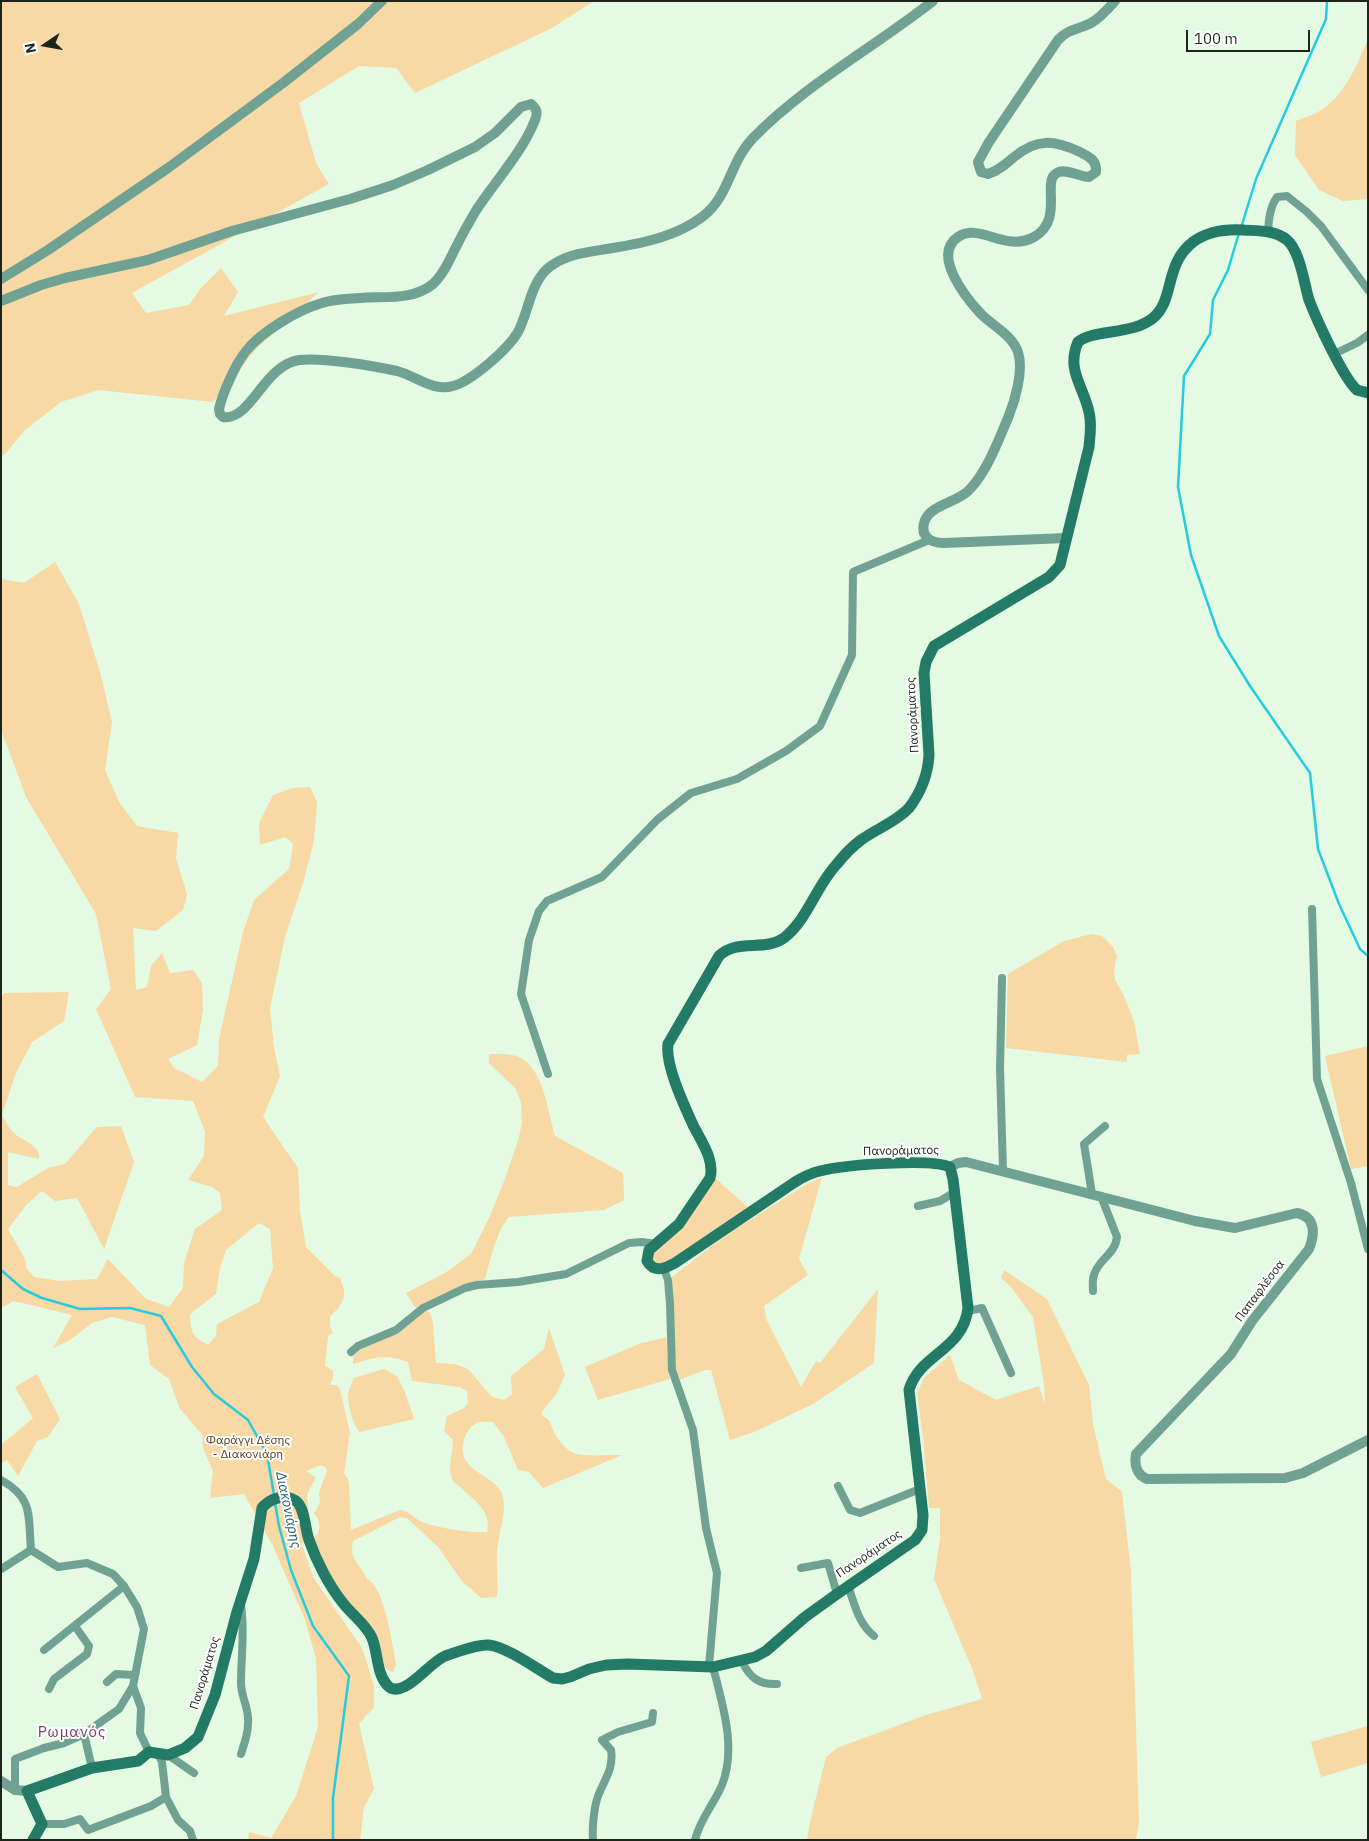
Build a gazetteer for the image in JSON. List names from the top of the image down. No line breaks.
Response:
{"streets":{"main road":["Πανοράματος"],"street":["Παπαφλέσσα"]},"crossings":[["Πανοράματος","Παπαφλέσσα"]],"districts":["Ρωμανός"],"water":["Διακονιάρης"],"parks":["Φαράγγι Δέσης - Διακονιάρη"],"scale_bar":"100 m","north":"left"}
